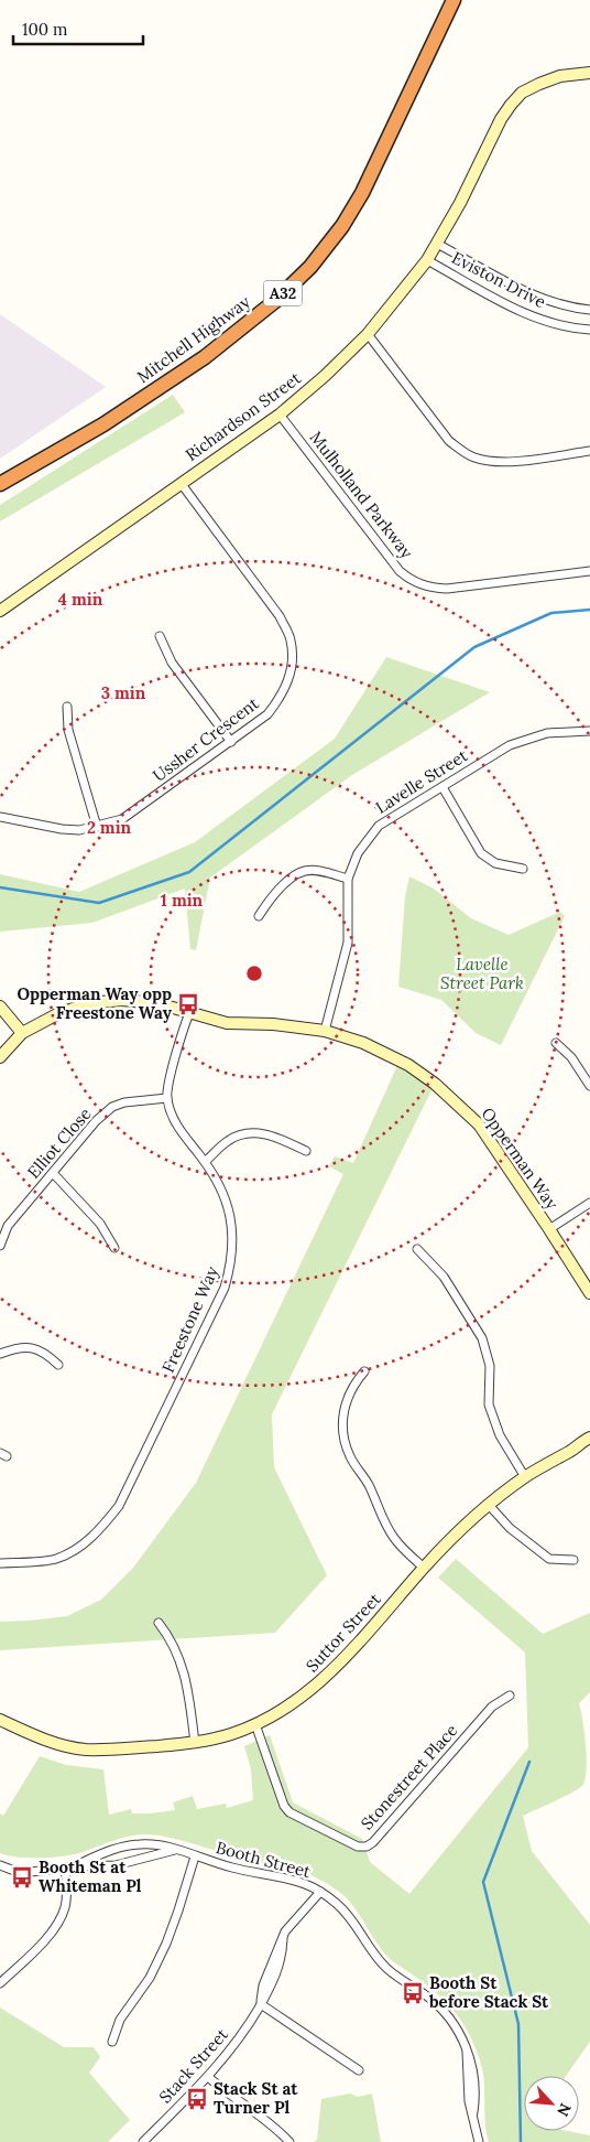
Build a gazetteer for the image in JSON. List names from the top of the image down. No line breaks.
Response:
{"streets":{"highway":["A32","Mitchell Highway"],"street":["Eviston Drive","Richardson Street","Mulholland Parkway","Ussher Crescent","Lavelle Street","Elliot Close","Opperman Way","Freestone Way","Suttor Street","Stonestreet Place","Booth Street","Stack Street"]},"crossings":[["Eviston Drive","Richardson Street"],["Richardson Street","Mulholland Parkway"],["Richardson Street","Ussher Crescent"],["Lavelle Street","Opperman Way"],["Elliot Close","Freestone Way"],["Opperman Way","Freestone Way"],["Suttor Street","Stonestreet Place"],["Booth Street","Stack Street"]],"parks":["Lavelle Street Park"],"places":{"bus stop":["Opperman Way opp Freestone Way","Booth St at Whiteman Pl","Booth St before Stack St","Stack St at Turner Pl"]},"scale_bar":"100 m","north":"bottom right","rings":["4 min","3 min","2 min","1 min"]}
